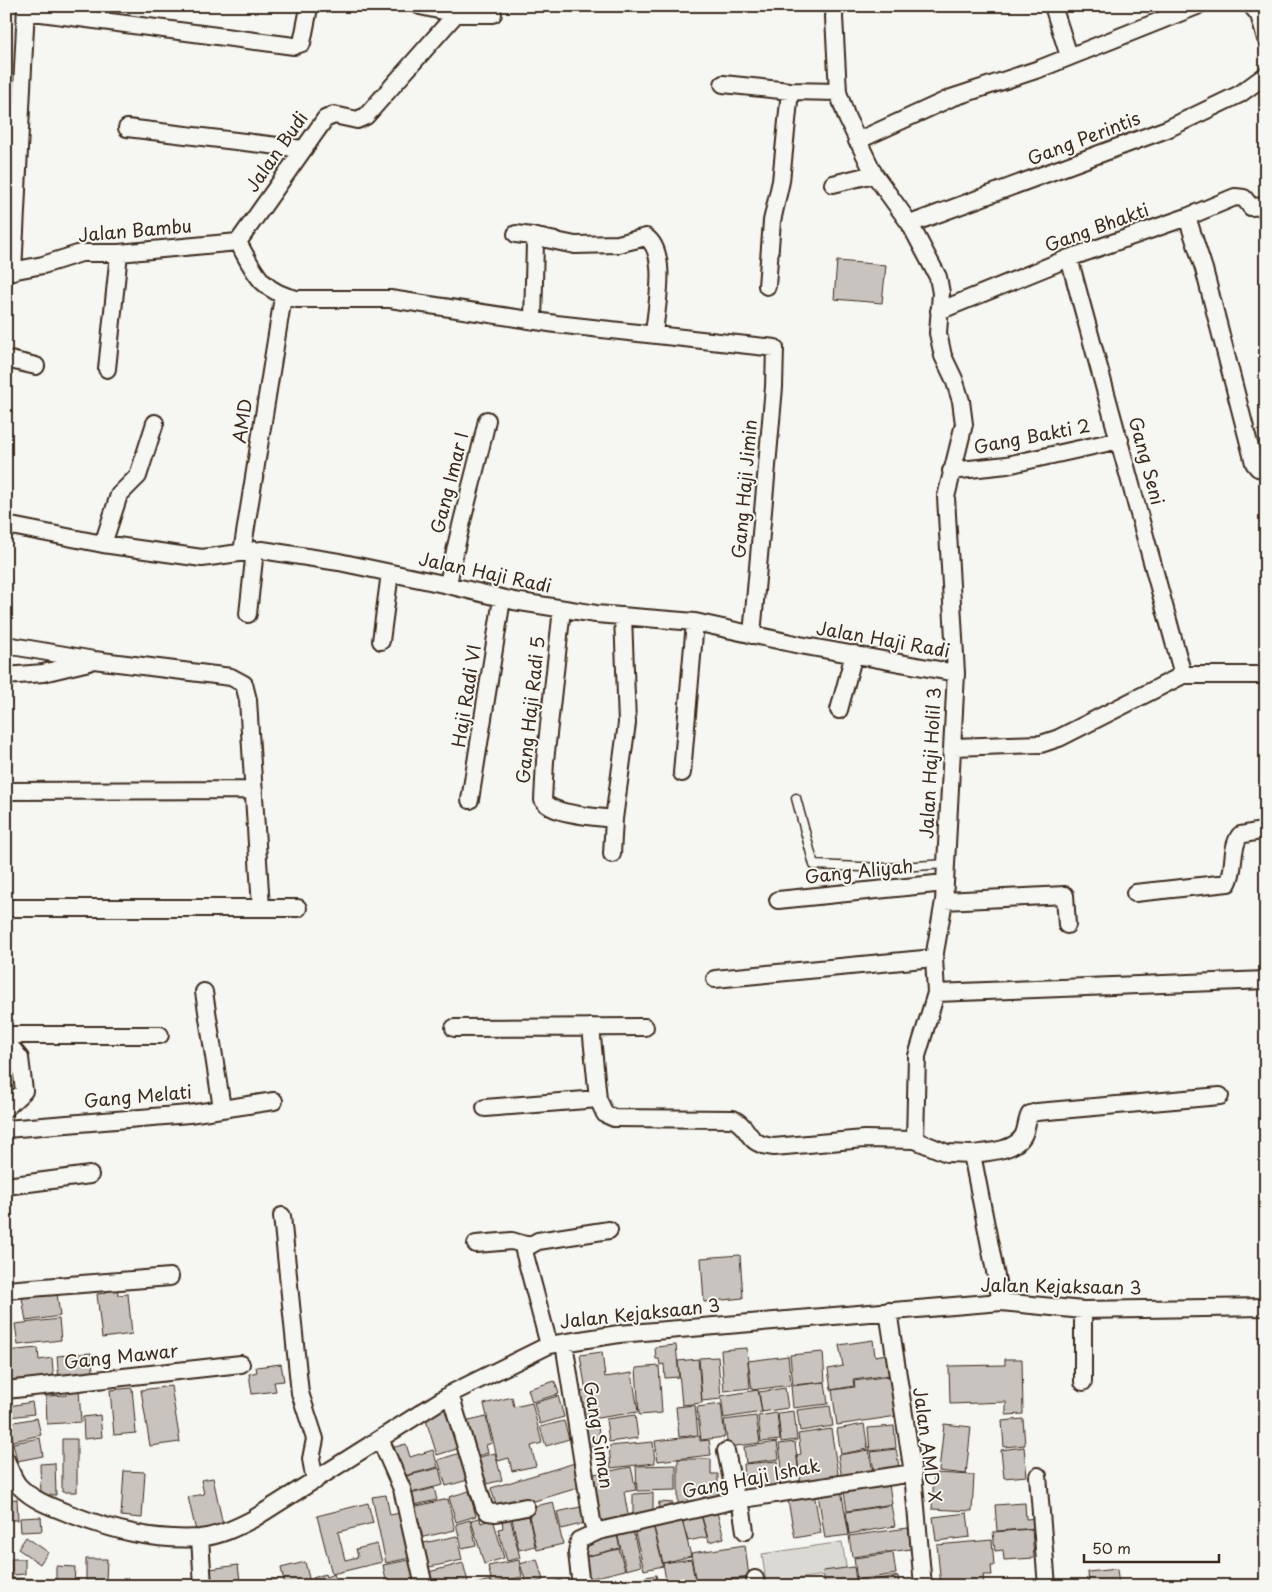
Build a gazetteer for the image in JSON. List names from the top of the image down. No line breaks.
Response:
{"streets":{"street":["Gang Perintis","Jalan Budi","Gang Bhakti","Jalan Bambu","AMD","Gang Bakti 2","Gang Seni","Gang Imar I","Gang Haji Jimin","Jalan Haji Radi","Haji Radi VI","Gang Haji Radi 5","Jalan Haji Holil 3","Gang Aliyah","Gang Melati","Jalan Kejaksaan 3","Gang Mawar","Gang Siman","Jalan AMD X","Gang Haji Ishak"]},"crossings":[["Gang Perintis","Jalan Haji Holil 3"],["Jalan Budi","Jalan Bambu"],["Gang Bhakti","Gang Seni"],["Gang Bhakti","Jalan Haji Holil 3"],["AMD","Jalan Haji Radi"],["Gang Bakti 2","Gang Seni"],["Gang Bakti 2","Jalan Haji Holil 3"],["Gang Imar I","Jalan Haji Radi"],["Gang Haji Jimin","Jalan Haji Radi"],["Jalan Haji Radi","Haji Radi VI"],["Jalan Haji Radi","Gang Haji Radi 5"],["Jalan Haji Radi","Jalan Haji Holil 3"],["Jalan Haji Holil 3","Gang Aliyah"],["Jalan Kejaksaan 3","Gang Siman"],["Jalan Kejaksaan 3","Jalan AMD X"],["Gang Siman","Gang Haji Ishak"],["Jalan AMD X","Gang Haji Ishak"]],"scale_bar":"50 m"}
